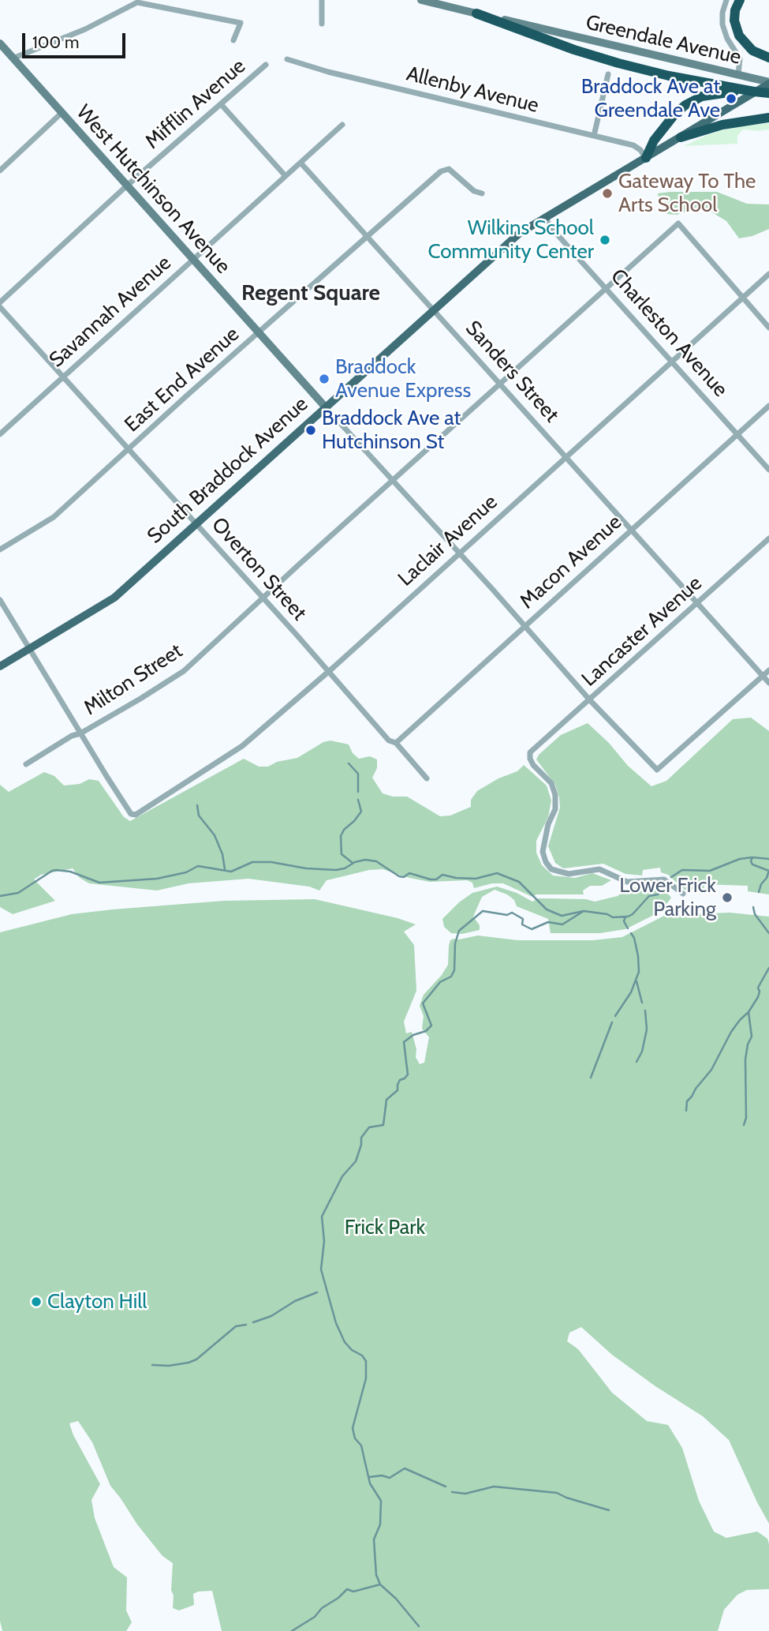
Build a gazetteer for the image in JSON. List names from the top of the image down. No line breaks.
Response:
{"streets":{"main road":["South Braddock Avenue"],"street":["Greendale Avenue","Allenby Avenue","Mifflin Avenue","West Hutchinson Avenue","Savannah Avenue","Charleston Avenue","Sanders Street","East End Avenue","Laclair Avenue","Macon Avenue","Overton Street","Lancaster Avenue","Milton Street"]},"crossings":[["Greendale Avenue","South Braddock Avenue"],["Allenby Avenue","South Braddock Avenue"],["Mifflin Avenue","West Hutchinson Avenue"],["West Hutchinson Avenue","Savannah Avenue"],["West Hutchinson Avenue","East End Avenue"],["West Hutchinson Avenue","South Braddock Avenue"],["Savannah Avenue","Sanders Street"],["Savannah Avenue","Overton Street"],["Charleston Avenue","South Braddock Avenue"],["Charleston Avenue","Laclair Avenue"],["Charleston Avenue","Macon Avenue"],["Sanders Street","East End Avenue"],["Sanders Street","South Braddock Avenue"],["Sanders Street","Laclair Avenue"],["Sanders Street","Macon Avenue"],["Sanders Street","Lancaster Avenue"],["East End Avenue","Overton Street"],["South Braddock Avenue","Overton Street"],["Laclair Avenue","Overton Street"],["Laclair Avenue","Milton Street"],["Macon Avenue","Overton Street"],["Overton Street","Milton Street"]],"districts":["Regent Square"],"parks":["Frick Park"],"places":["Braddock Ave at Greendale Ave","Gateway To The Arts School","Wilkins School Community Center","Braddock Avenue Express","Braddock Ave at Hutchinson St","Lower Frick Parking","Clayton Hill"],"scale_bar":"100 m"}
